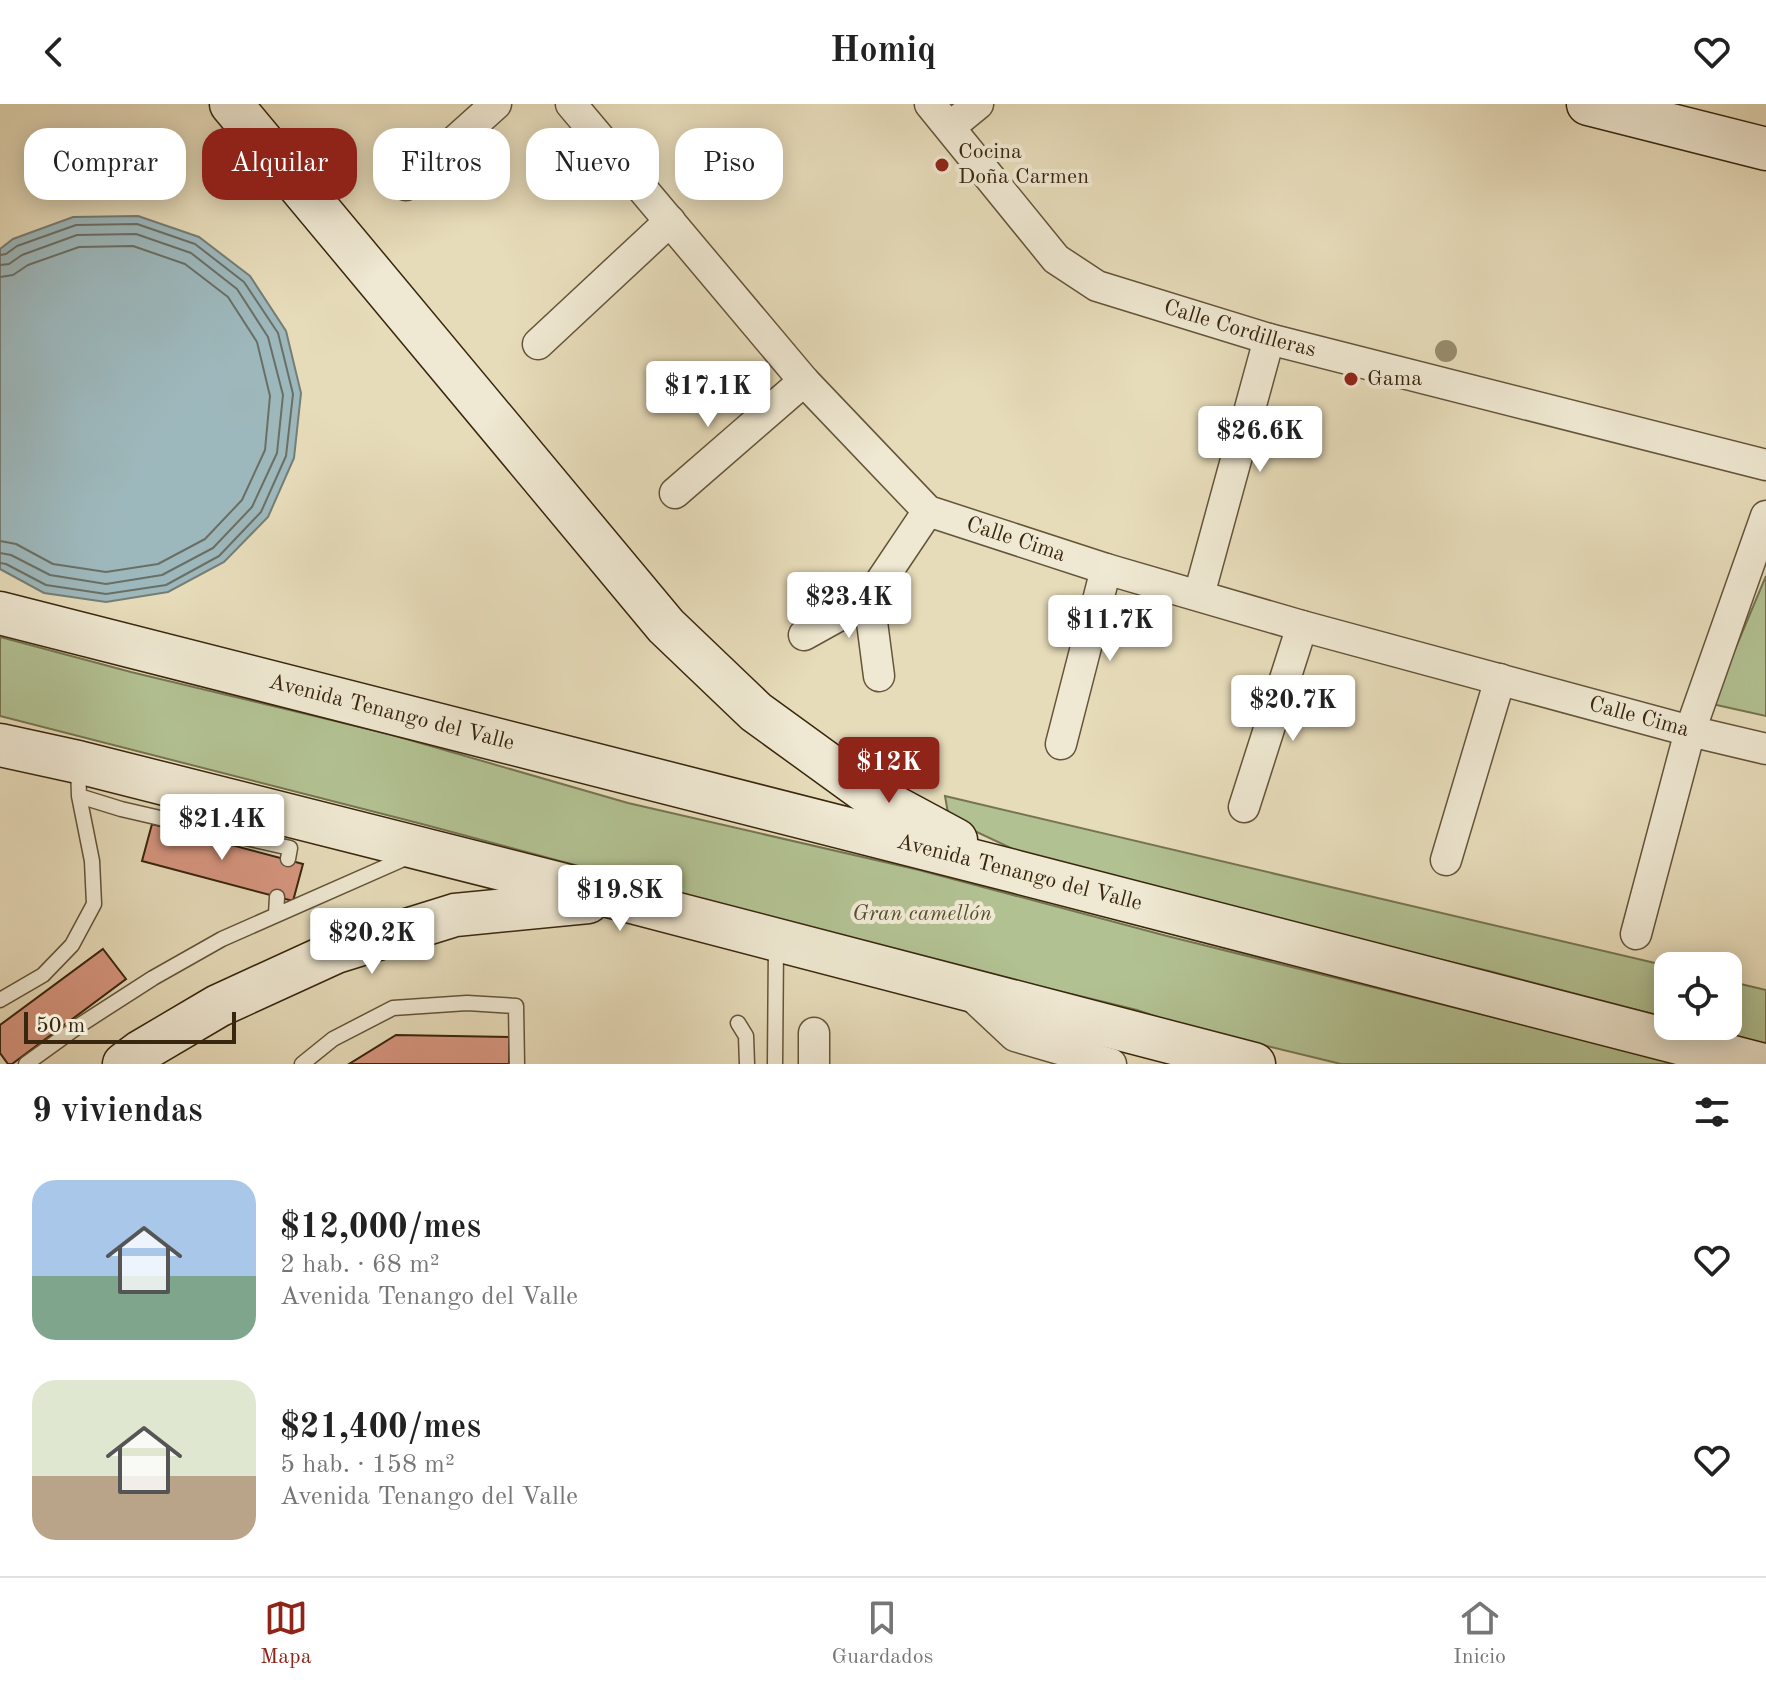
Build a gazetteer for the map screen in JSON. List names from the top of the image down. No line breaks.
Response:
{"streets":{"main road":["Avenida Tenango del Valle"],"street":["Calle Cordilleras","Calle Cima"]},"parks":["Gran camellón"],"places":["Cocina Doña Carmen","Gama"],"scale_bar":"50 m","page":{"header":"Homiq","chip":["Comprar","Alquilar","Filtros","Nuevo","Piso"],"price":["$17.1K","$26.6K","$23.4K","$11.7K","$20.7K","$12K","$21.4K","$19.8K","$20.2K"],"scale":"50 m","heading":"9 viviendas","list":[{"name":"$12,000/mes","note":"2 hab. · 68 m² · Avenida Tenango del Valle"},{"name":"$21,400/mes","note":"5 hab. · 158 m² · Avenida Tenango del Valle"}],"tabs":["Mapa","Guardados","Inicio"]}}
